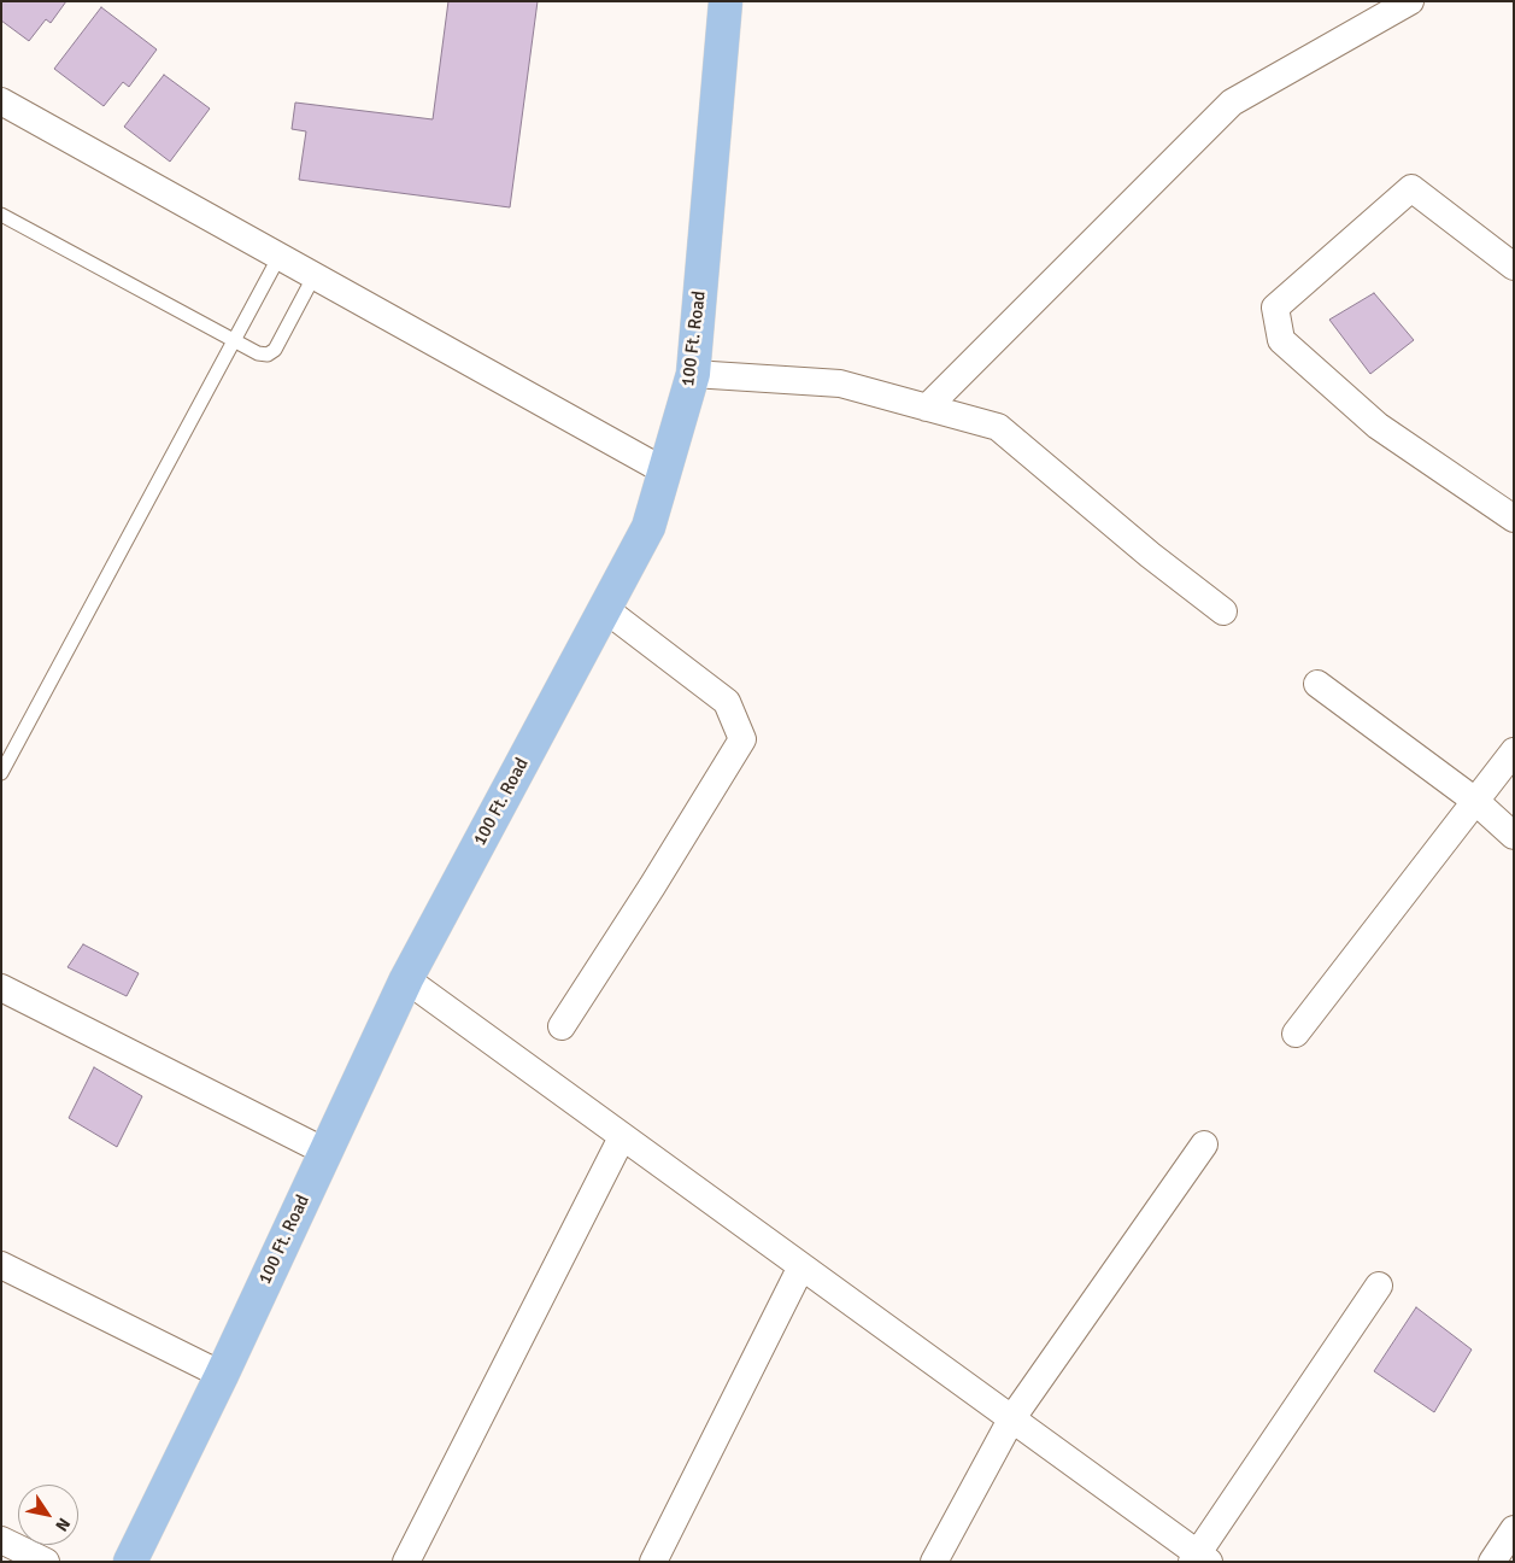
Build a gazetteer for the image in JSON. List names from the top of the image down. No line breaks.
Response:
{"streets":{"main road":["100 Ft. Road"]},"north":"bottom right"}
